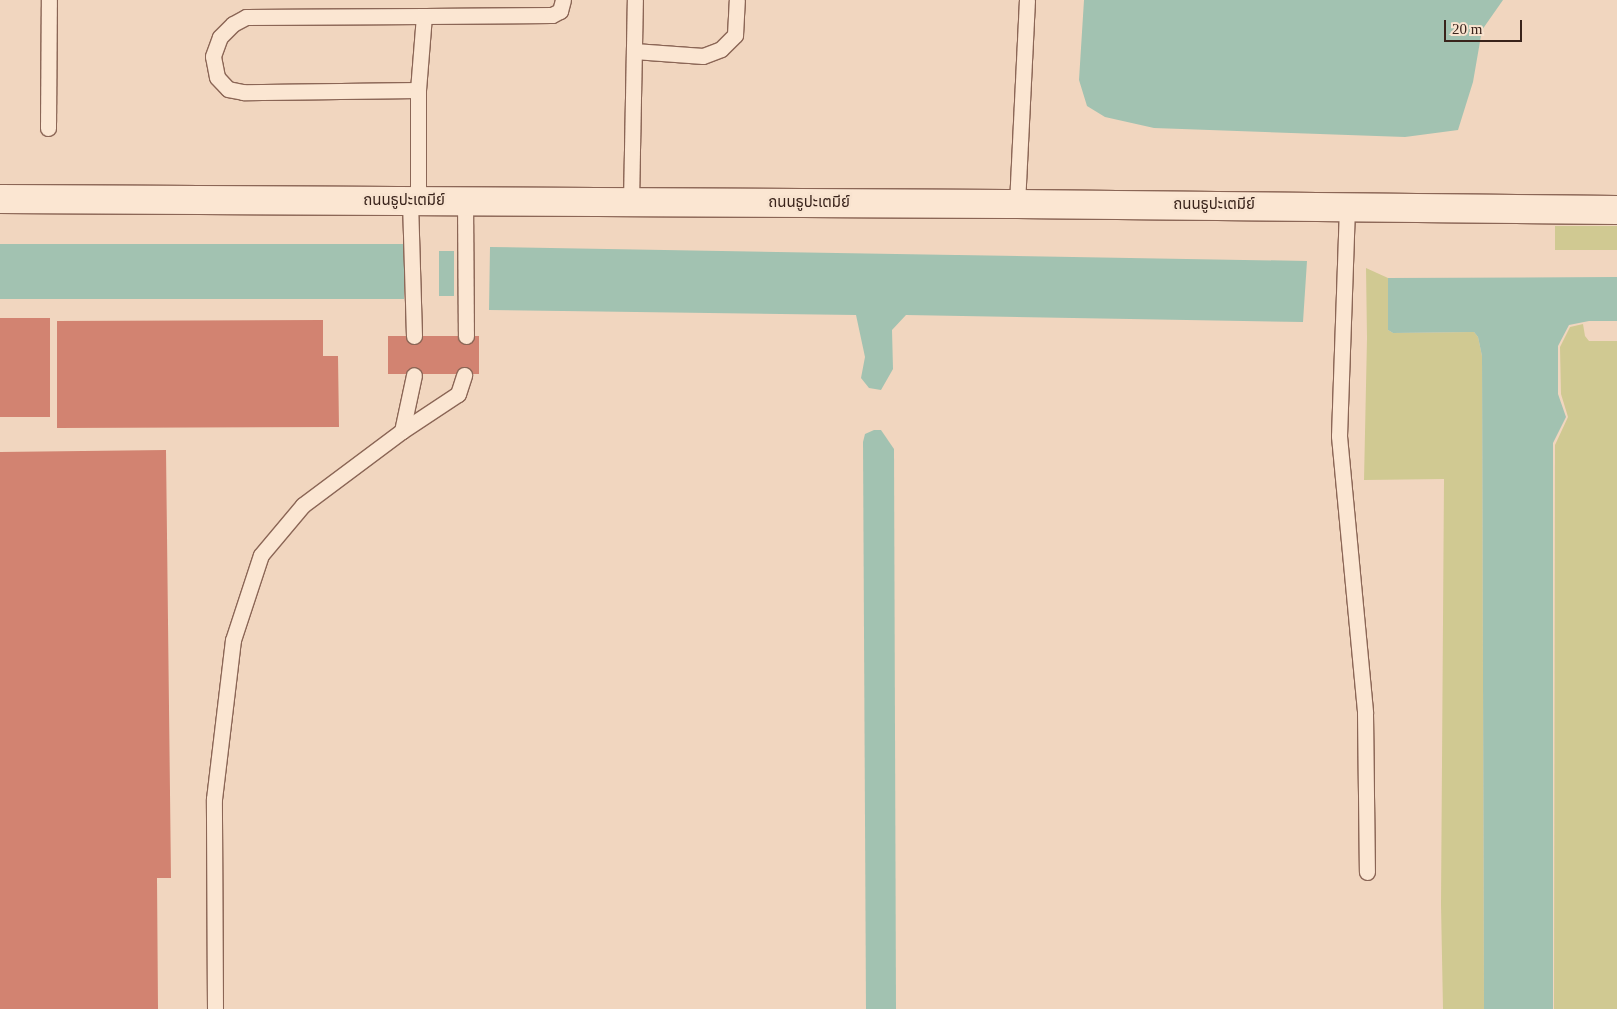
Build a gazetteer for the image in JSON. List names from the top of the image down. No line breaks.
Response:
{"streets":{"street":["ถนนธูปะเตมีย์"]},"scale_bar":"20 m"}
